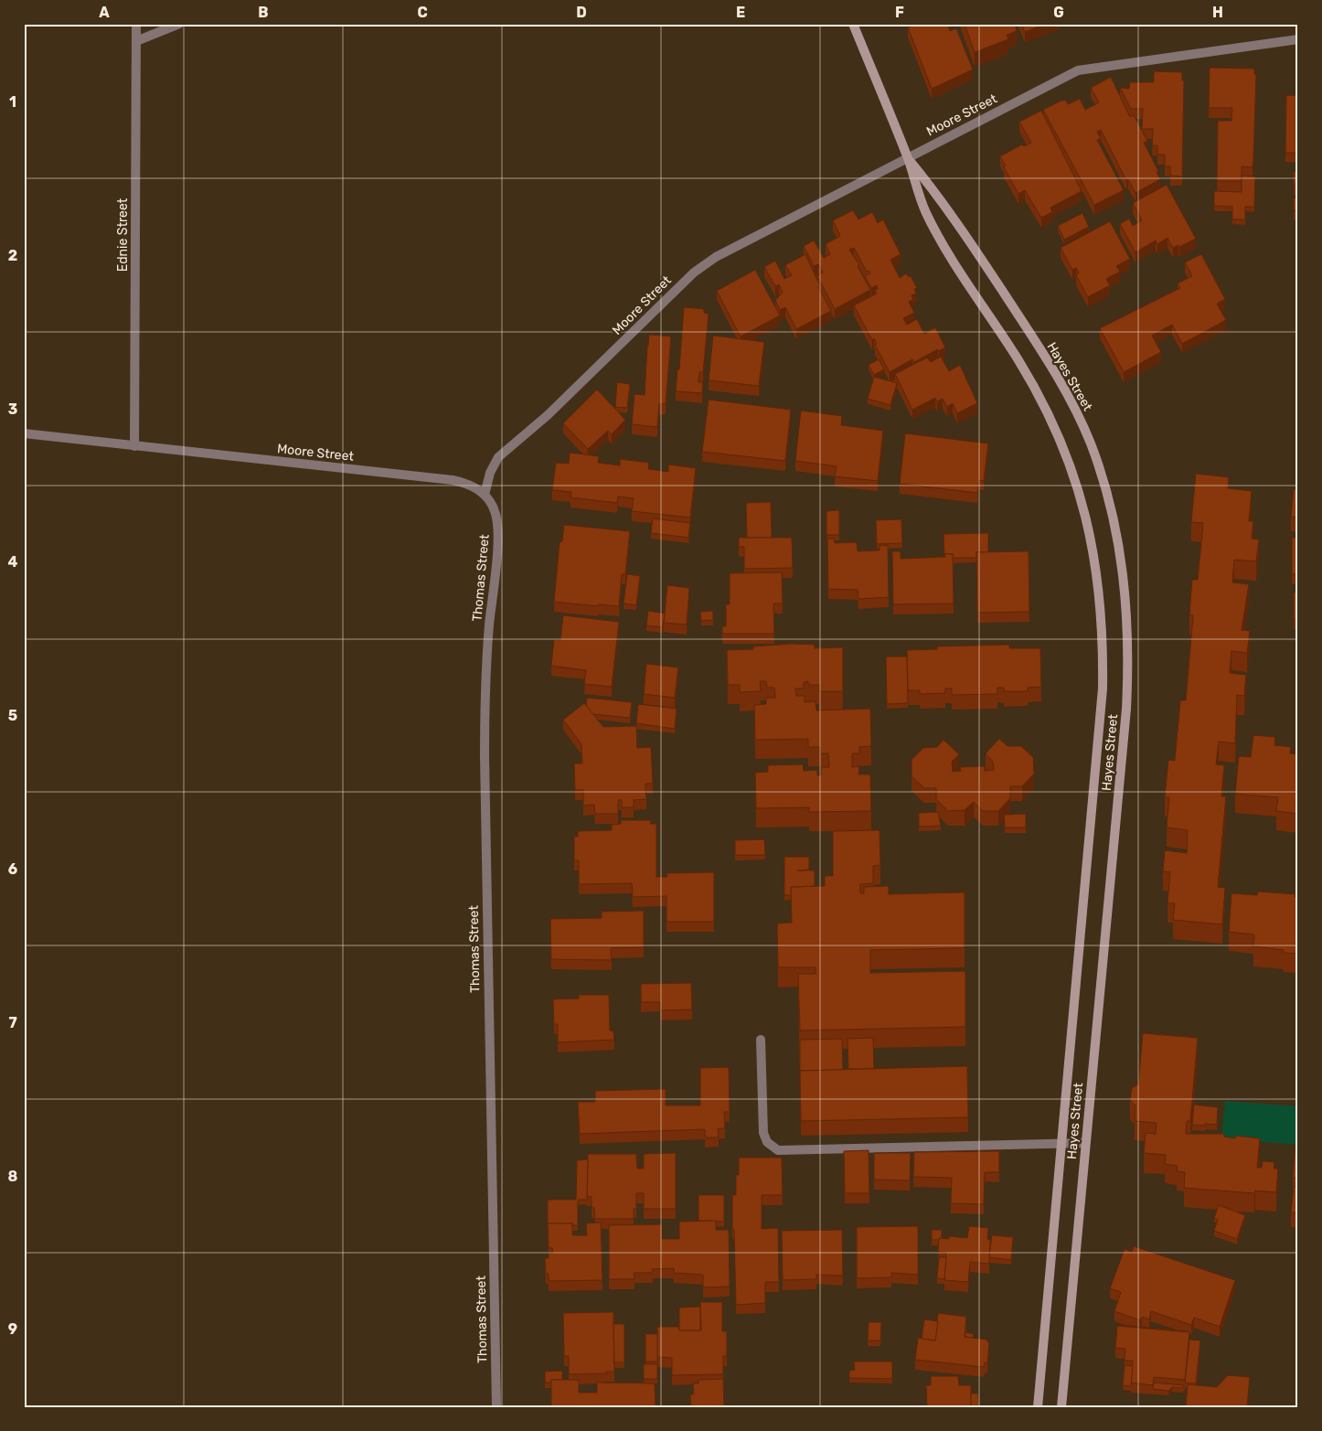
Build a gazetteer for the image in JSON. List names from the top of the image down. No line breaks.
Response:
{"streets":{"street":["Moore Street","Ednie Street","Hayes Street","Thomas Street"]},"crossings":[["Moore Street","Ednie Street"],["Moore Street","Hayes Street"],["Moore Street","Thomas Street"]],"grid":{"columns":["A","B","C","D","E","F","G","H"],"rows":["1","2","3","4","5","6","7","8","9"]}}
